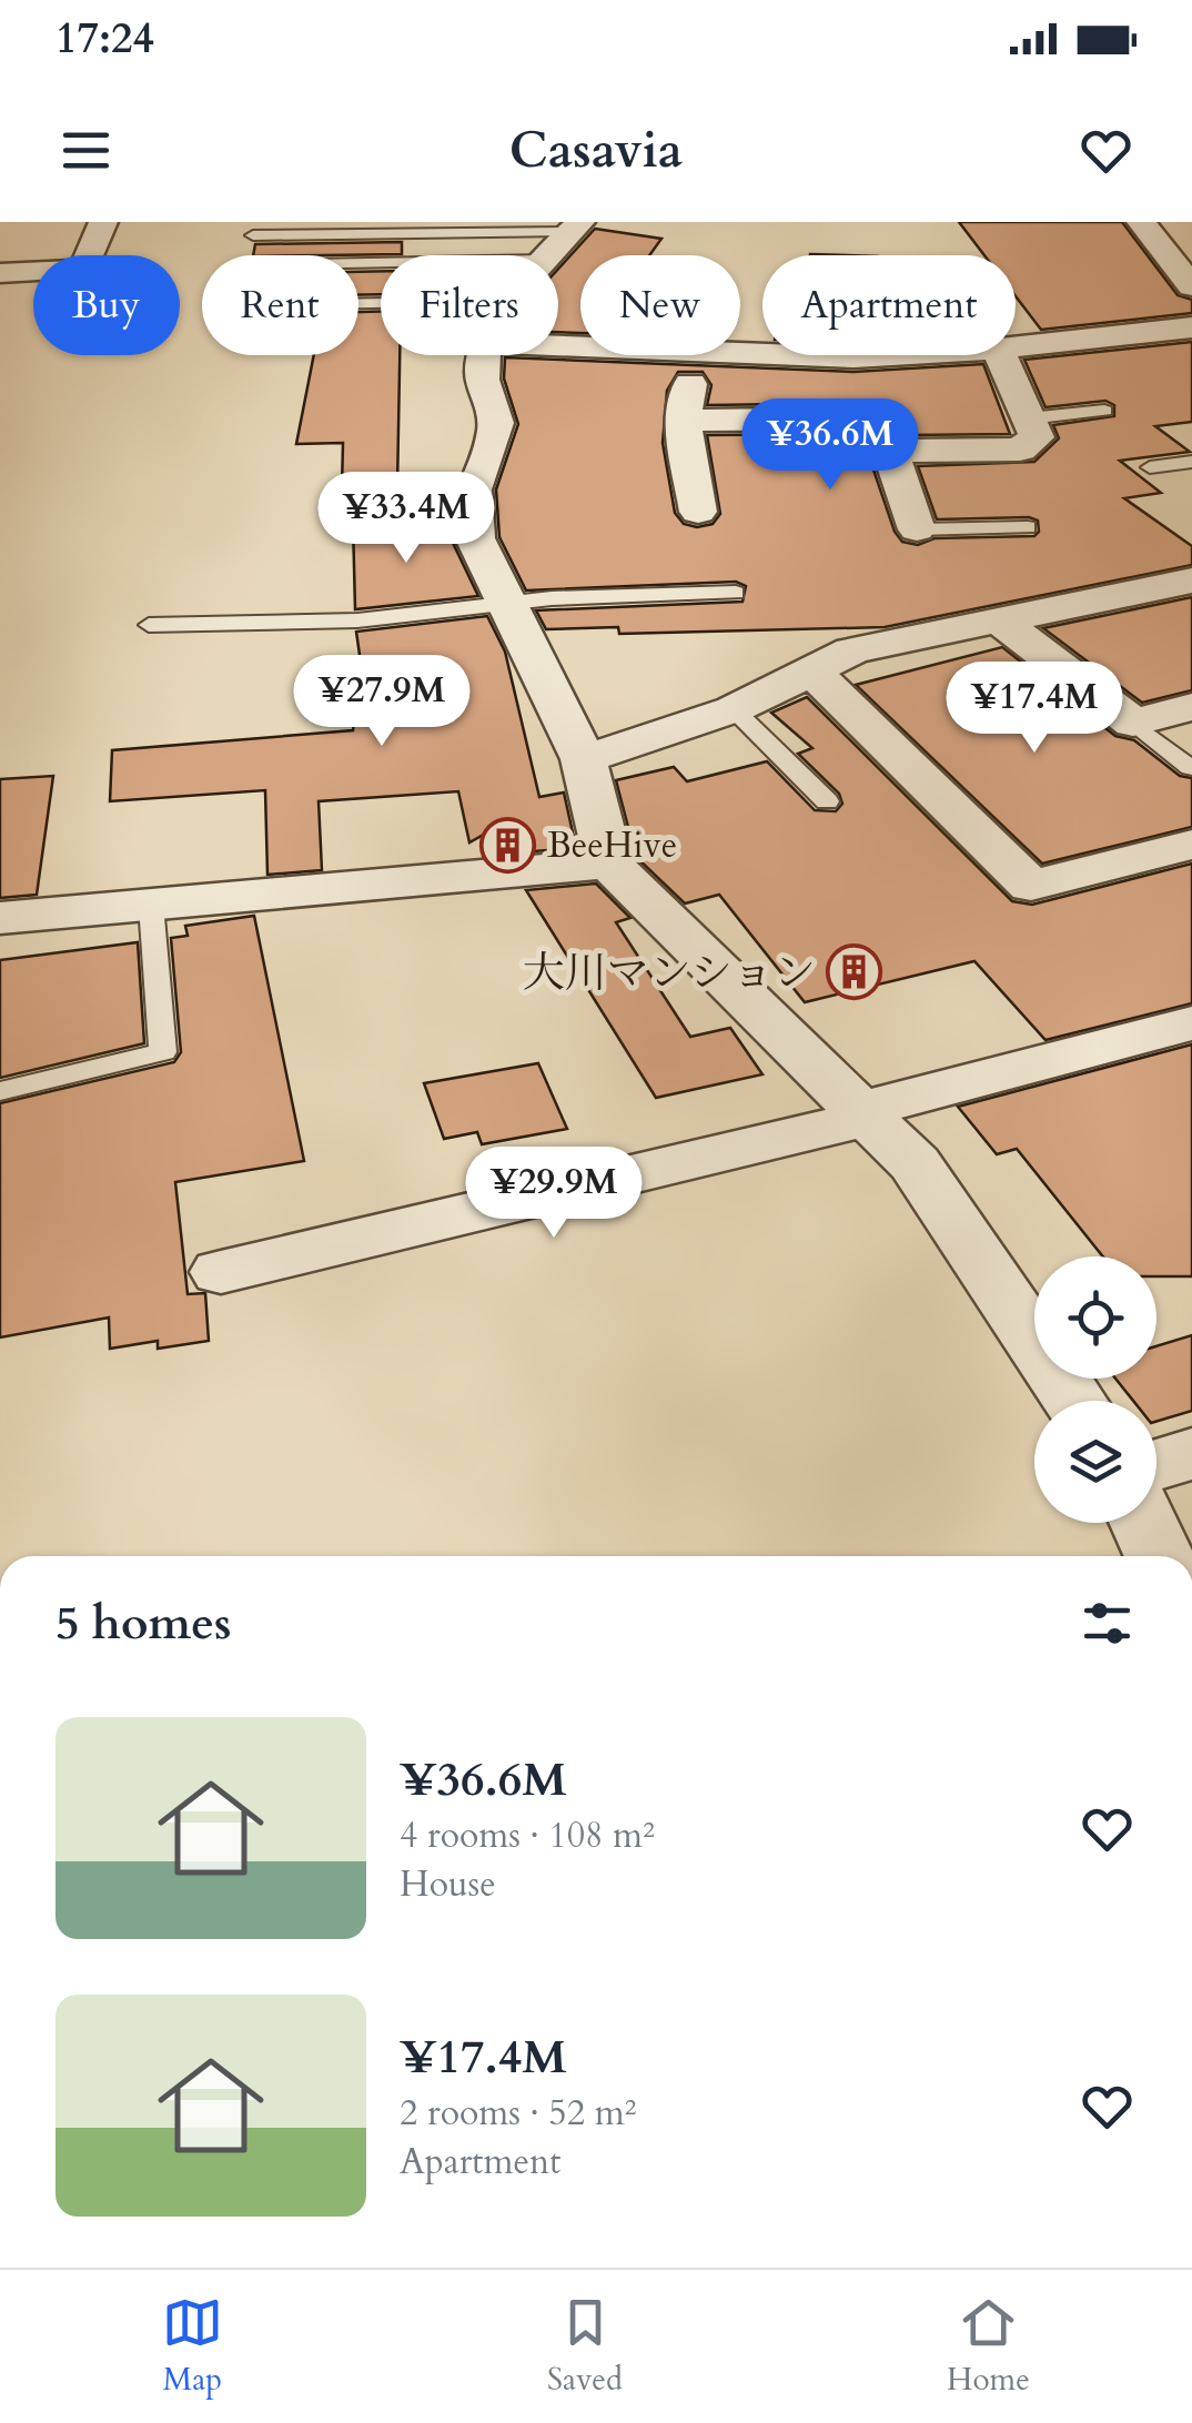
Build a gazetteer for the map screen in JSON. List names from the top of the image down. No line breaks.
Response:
{"places":{"building":["BeeHive","大川マンション"]},"page":{"status":"17:24","header":"Casavia","chip":["Buy","Rent","Filters","New","Apartment"],"price":["¥36.6M","¥33.4M","¥27.9M","¥17.4M","¥29.9M"],"heading":"5 homes","list":[{"name":"¥36.6M","note":"4 rooms · 108 m² · House"},{"name":"¥17.4M","note":"2 rooms · 52 m² · Apartment"}],"tabs":["Map","Saved","Home"]}}
